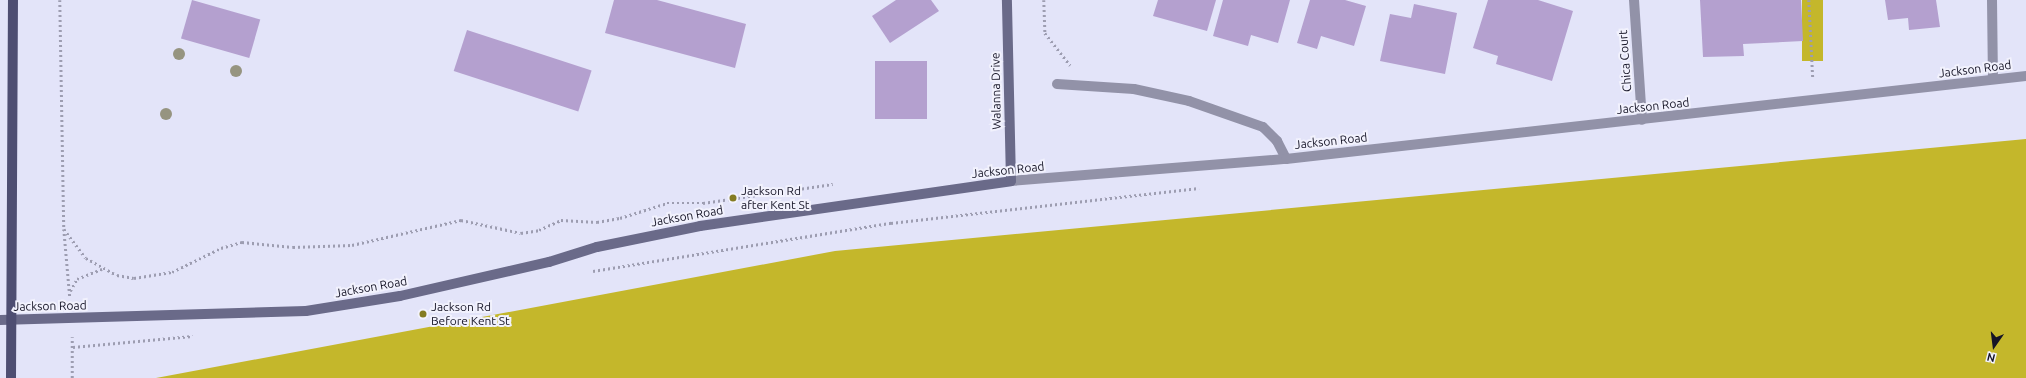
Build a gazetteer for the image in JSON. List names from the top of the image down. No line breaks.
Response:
{"streets":{"street":["Chica Court","Jackson Road","Walanna Drive"]},"crossings":[["Chica Court","Jackson Road"],["Jackson Road","Walanna Drive"]],"places":["Jackson Rd after Kent St","Jackson Rd Before Kent St"],"north":"bottom"}
